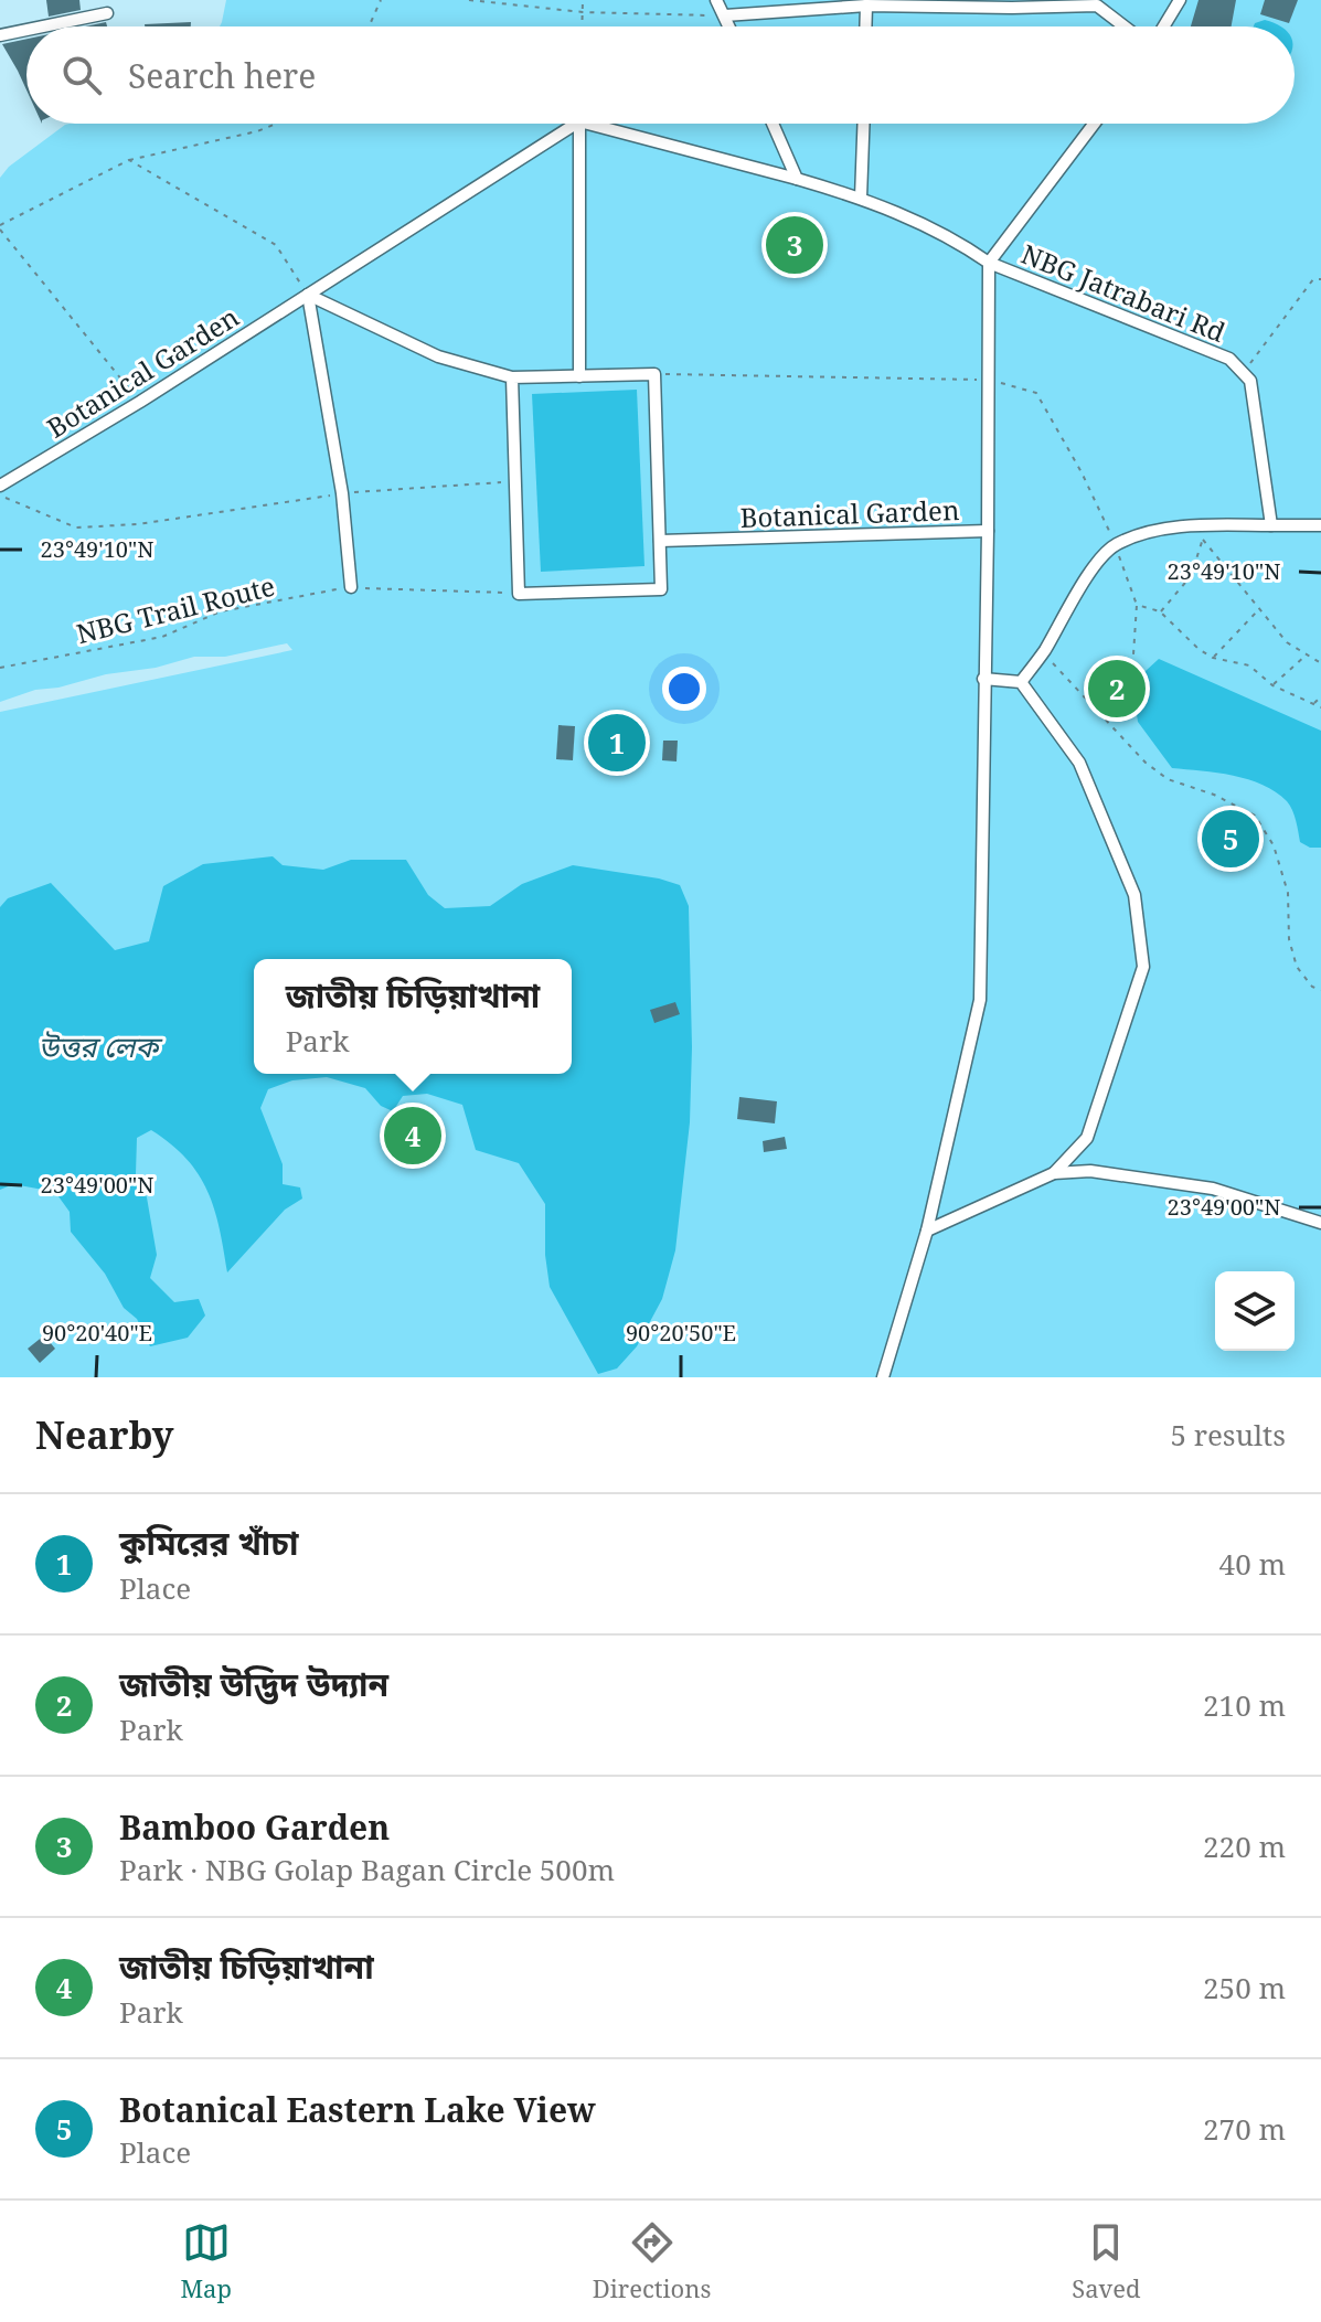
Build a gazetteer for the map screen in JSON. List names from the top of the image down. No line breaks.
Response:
{"streets":{"street":["NBG Jatrabari Rd","Botanical Garden"],"path":["NBG Trail Route"]},"water":["উত্তর লেক"],"page":{"search":"Search here","pins":["3","2","1","5","4"],"popup":["জাতীয় চিড়িয়াখানা","Park"],"heading":["Nearby","5 results"],"list":[{"mark":"1","name":"কুমিরের খাঁচা","note":"Place","value":"40 m"},{"mark":"2","name":"জাতীয় উদ্ভিদ উদ্যান","note":"Park","value":"210 m"},{"mark":"3","name":"Bamboo Garden","note":"Park · NBG Golap Bagan Circle 500m","value":"220 m"},{"mark":"4","name":"জাতীয় চিড়িয়াখানা","note":"Park","value":"250 m"},{"mark":"5","name":"Botanical Eastern Lake View","note":"Place","value":"270 m"}],"nav":["Map","Directions","Saved"]},"coordinates":["23°49'10\"N","23°49'00\"N","90°20'40\"E","90°20'50\"E"]}
